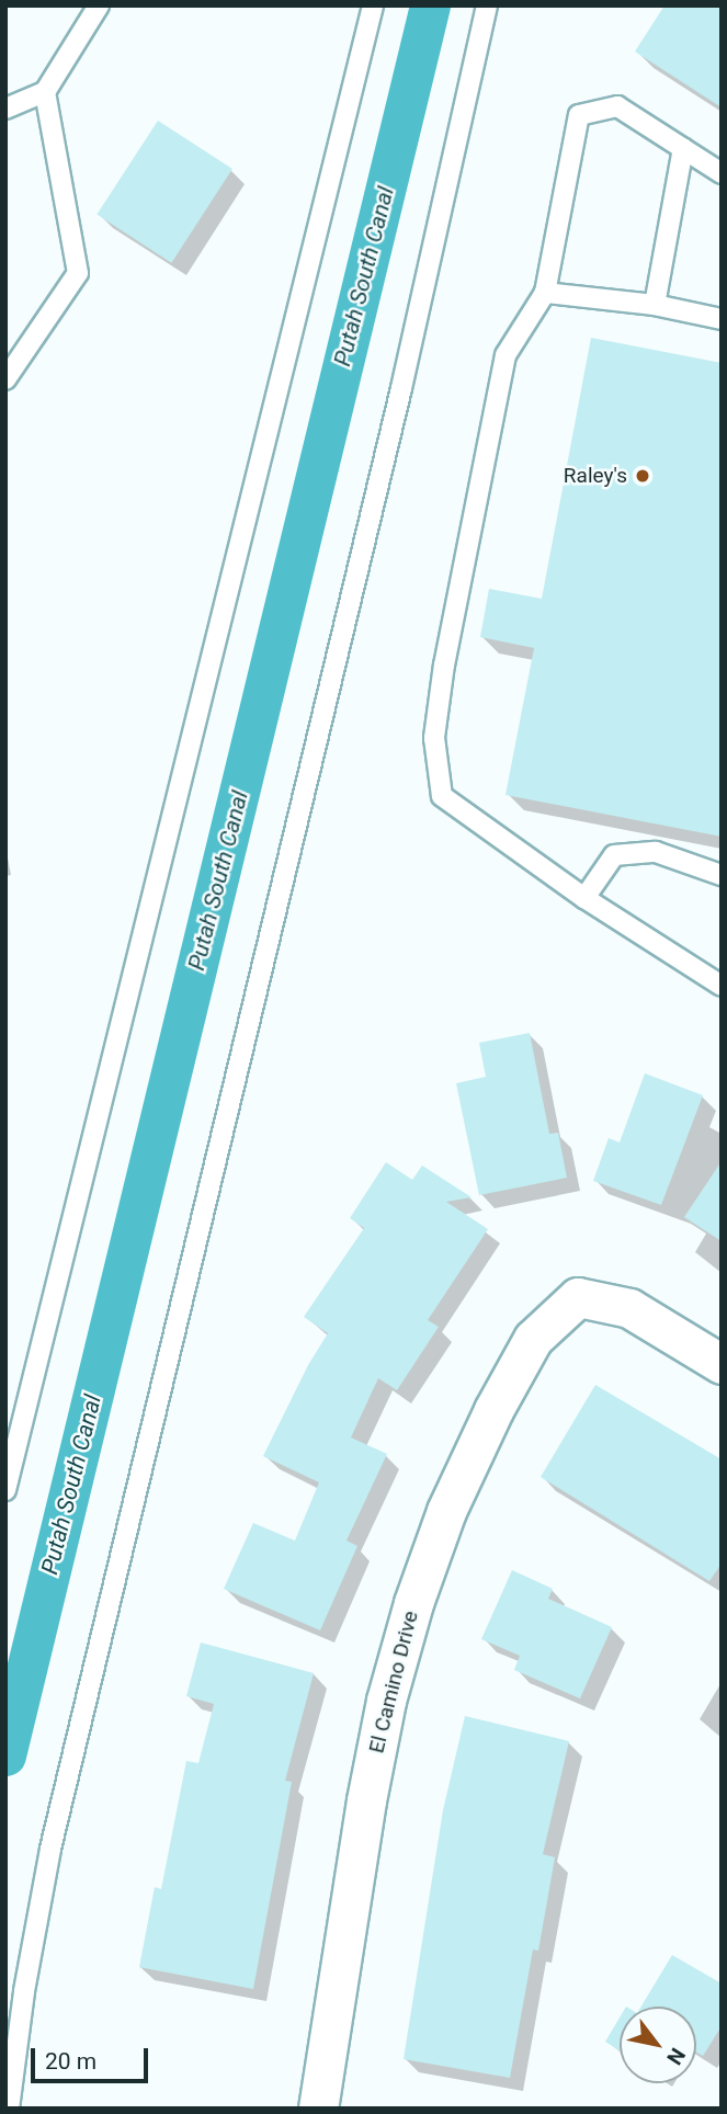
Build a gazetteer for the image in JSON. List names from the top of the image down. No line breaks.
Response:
{"streets":{"street":["El Camino Drive"]},"water":["Putah South Canal"],"places":["Raley's"],"scale_bar":"20 m","north":"bottom right"}
